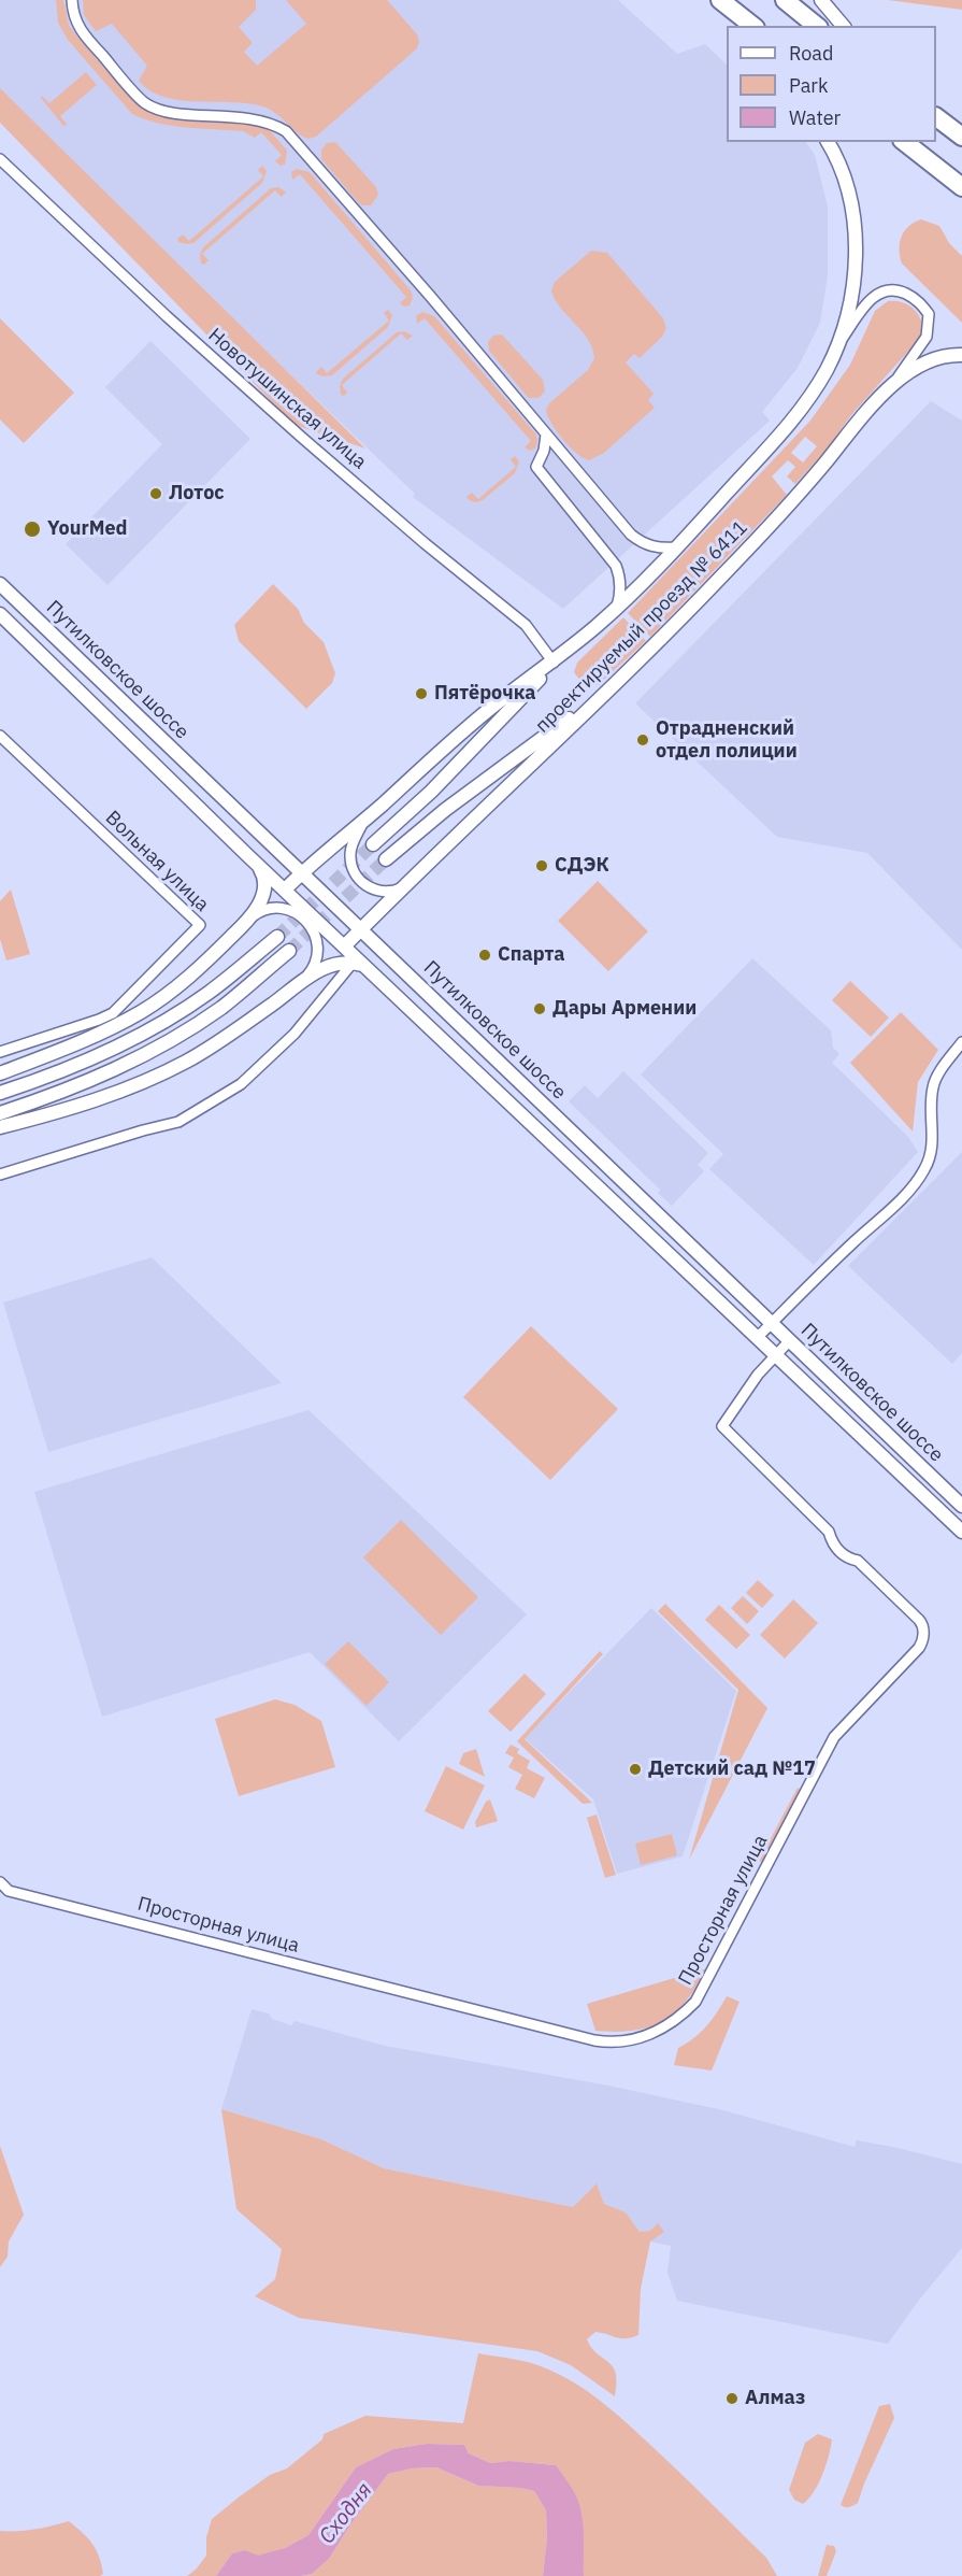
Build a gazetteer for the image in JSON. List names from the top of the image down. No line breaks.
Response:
{"streets":{"street":["Новотушинская улица","проектируемый проезд № 6411","Путилковское шоссе","Вольная улица","Просторная улица"]},"crossings":[["Новотушинская улица","проектируемый проезд № 6411"],["проектируемый проезд № 6411","Путилковское шоссе"],["Путилковское шоссе","Просторная улица"]],"water":["Сходня"],"places":["Лотос","YourMed","Пятёрочка","Отрадненский отдел полиции","СДЭК","Спарта","Дары Армении","Детский сад №17","Алмаз"],"legend":["Road","Park","Water"]}
